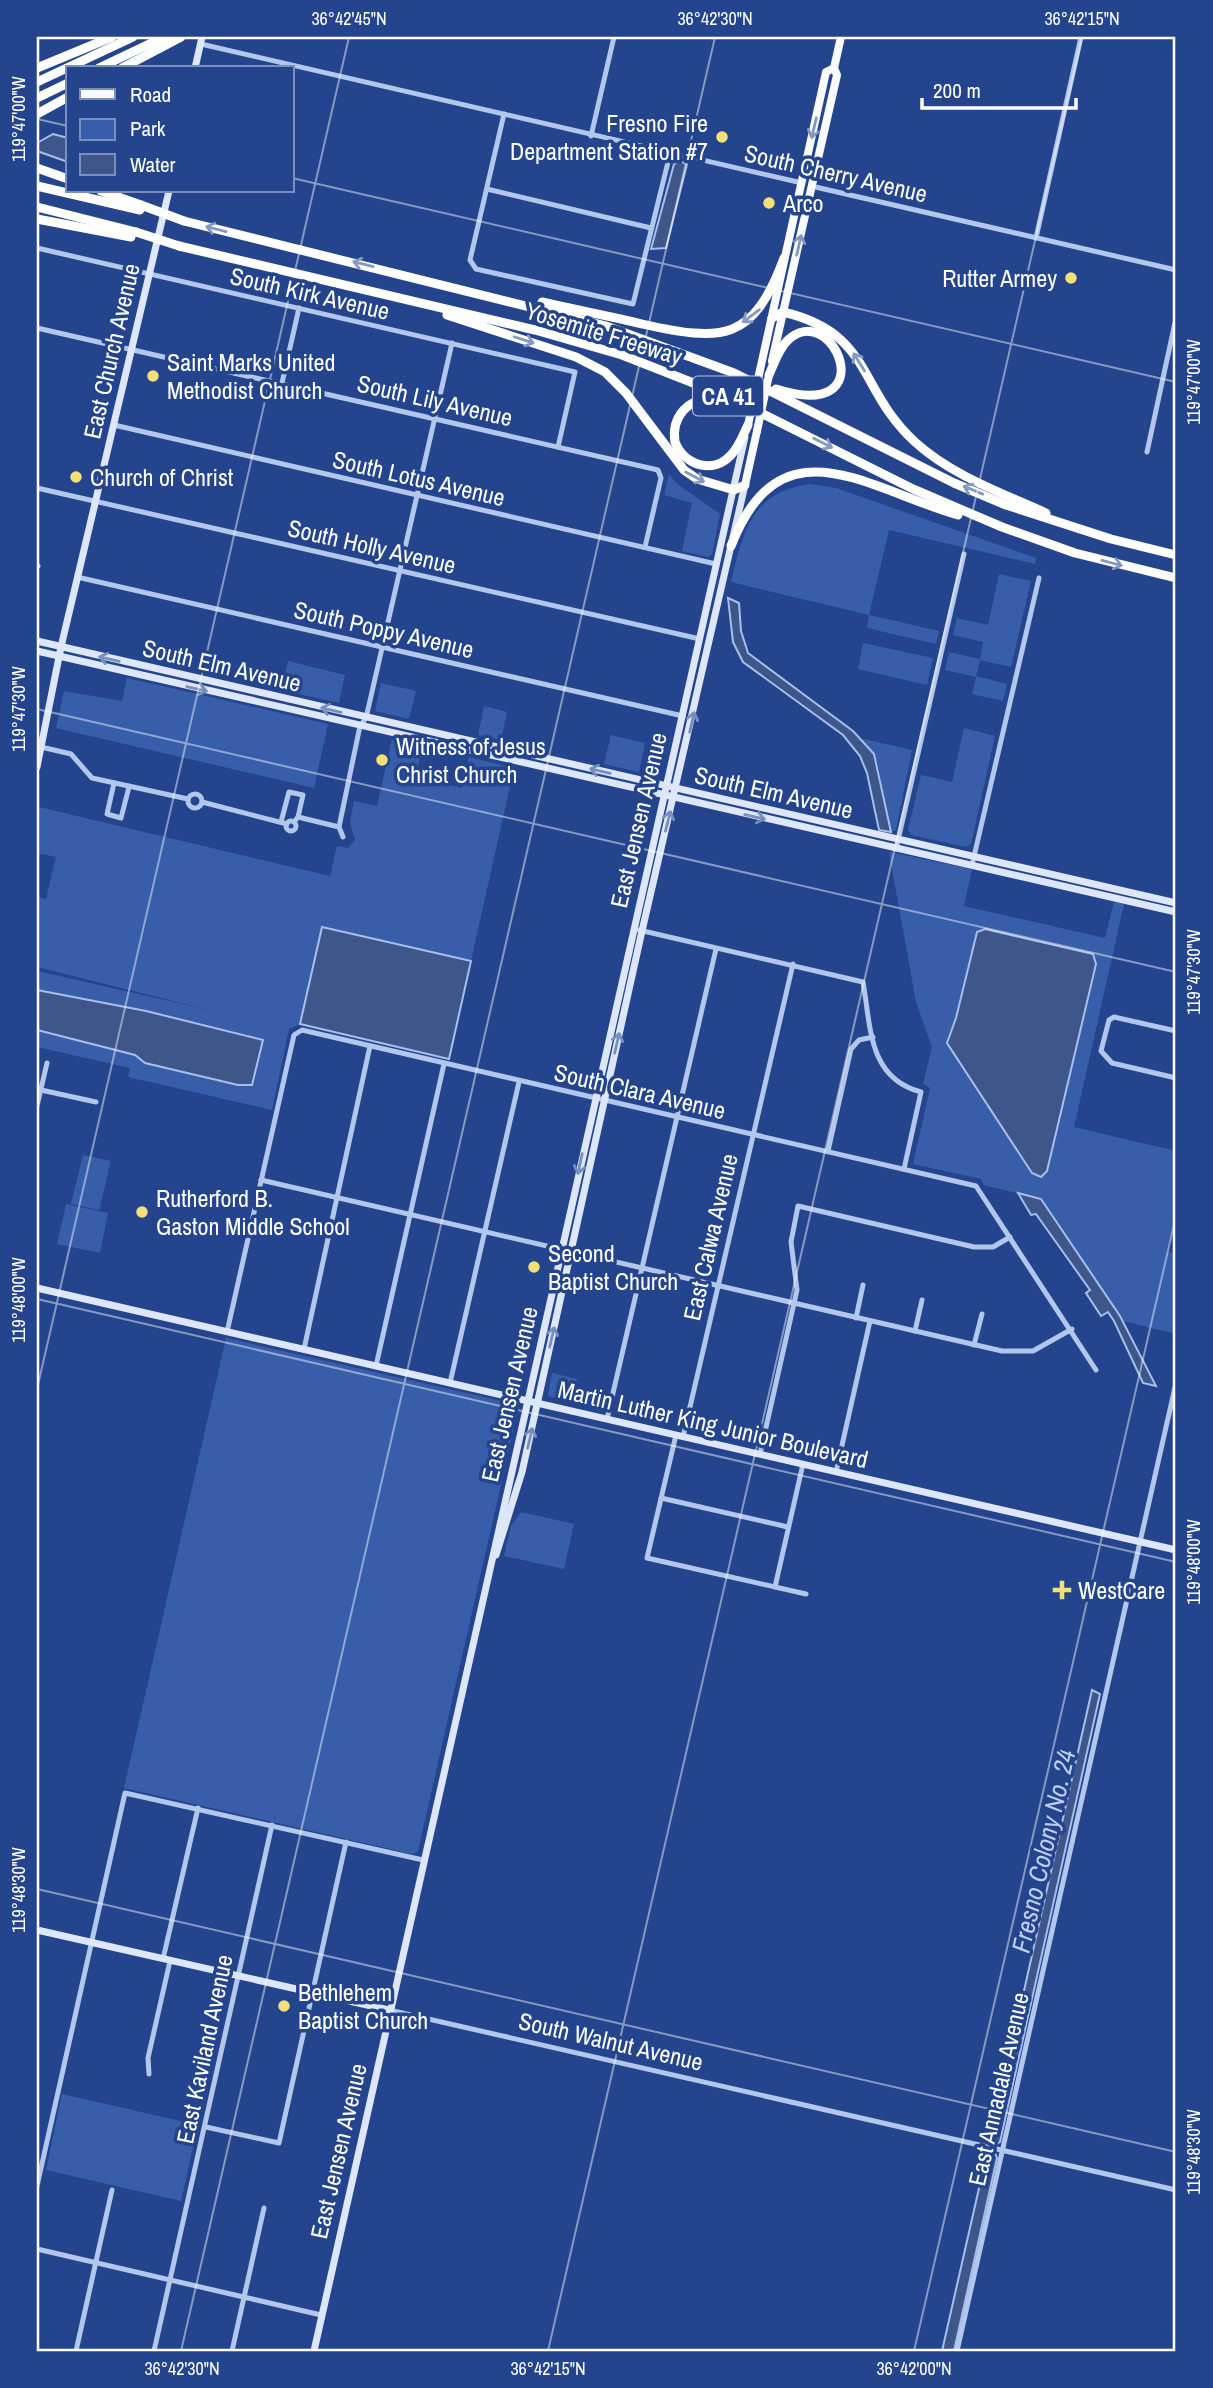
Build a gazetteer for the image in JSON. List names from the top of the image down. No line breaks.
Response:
{"streets":{"highway":["Yosemite Freeway","CA 41"],"main road":["East Church Avenue","South Elm Avenue","East Jensen Avenue","Martin Luther King Junior Boulevard","South Walnut Avenue"],"street":["South Cherry Avenue","South Kirk Avenue","South Lily Avenue","South Lotus Avenue","South Holly Avenue","South Poppy Avenue","South Clara Avenue","East Calwa Avenue","East Kaviland Avenue","East Annadale Avenue"]},"crossings":[["South Cherry Avenue","East Jensen Avenue"],["South Kirk Avenue","East Church Avenue"],["South Kirk Avenue","South Lily Avenue"],["East Church Avenue","South Lily Avenue"],["East Church Avenue","South Lotus Avenue"],["East Church Avenue","South Holly Avenue"],["East Church Avenue","South Poppy Avenue"],["East Church Avenue","South Elm Avenue"],["South Lily Avenue","South Lotus Avenue"],["South Lotus Avenue","East Jensen Avenue"],["South Holly Avenue","East Jensen Avenue"],["South Poppy Avenue","East Jensen Avenue"],["South Elm Avenue","East Jensen Avenue"],["East Jensen Avenue","South Clara Avenue"],["East Jensen Avenue","Martin Luther King Junior Boulevard"],["East Jensen Avenue","South Walnut Avenue"],["South Clara Avenue","East Calwa Avenue"],["East Calwa Avenue","Martin Luther King Junior Boulevard"],["Martin Luther King Junior Boulevard","East Annadale Avenue"],["South Walnut Avenue","East Kaviland Avenue"],["South Walnut Avenue","East Annadale Avenue"]],"water":["Fresno Colony No. 24"],"places":{"other":["Fresno Fire Department Station #7","Arco","Rutter Armey","Saint Marks United Methodist Church","Church of Christ","Witness of Jesus Christ Church","Rutherford B. Gaston Middle School","Second Baptist Church","Bethlehem Baptist Church"],"health":["WestCare"]},"legend":["Road","Park","Water"],"scale_bar":"200 m","coordinates":["36°42'45\"N","36°42'30\"N","36°42'15\"N","119°47'00\"W","119°47'30\"W","119°48'00\"W","119°48'30\"W","36°42'00\"N"]}
